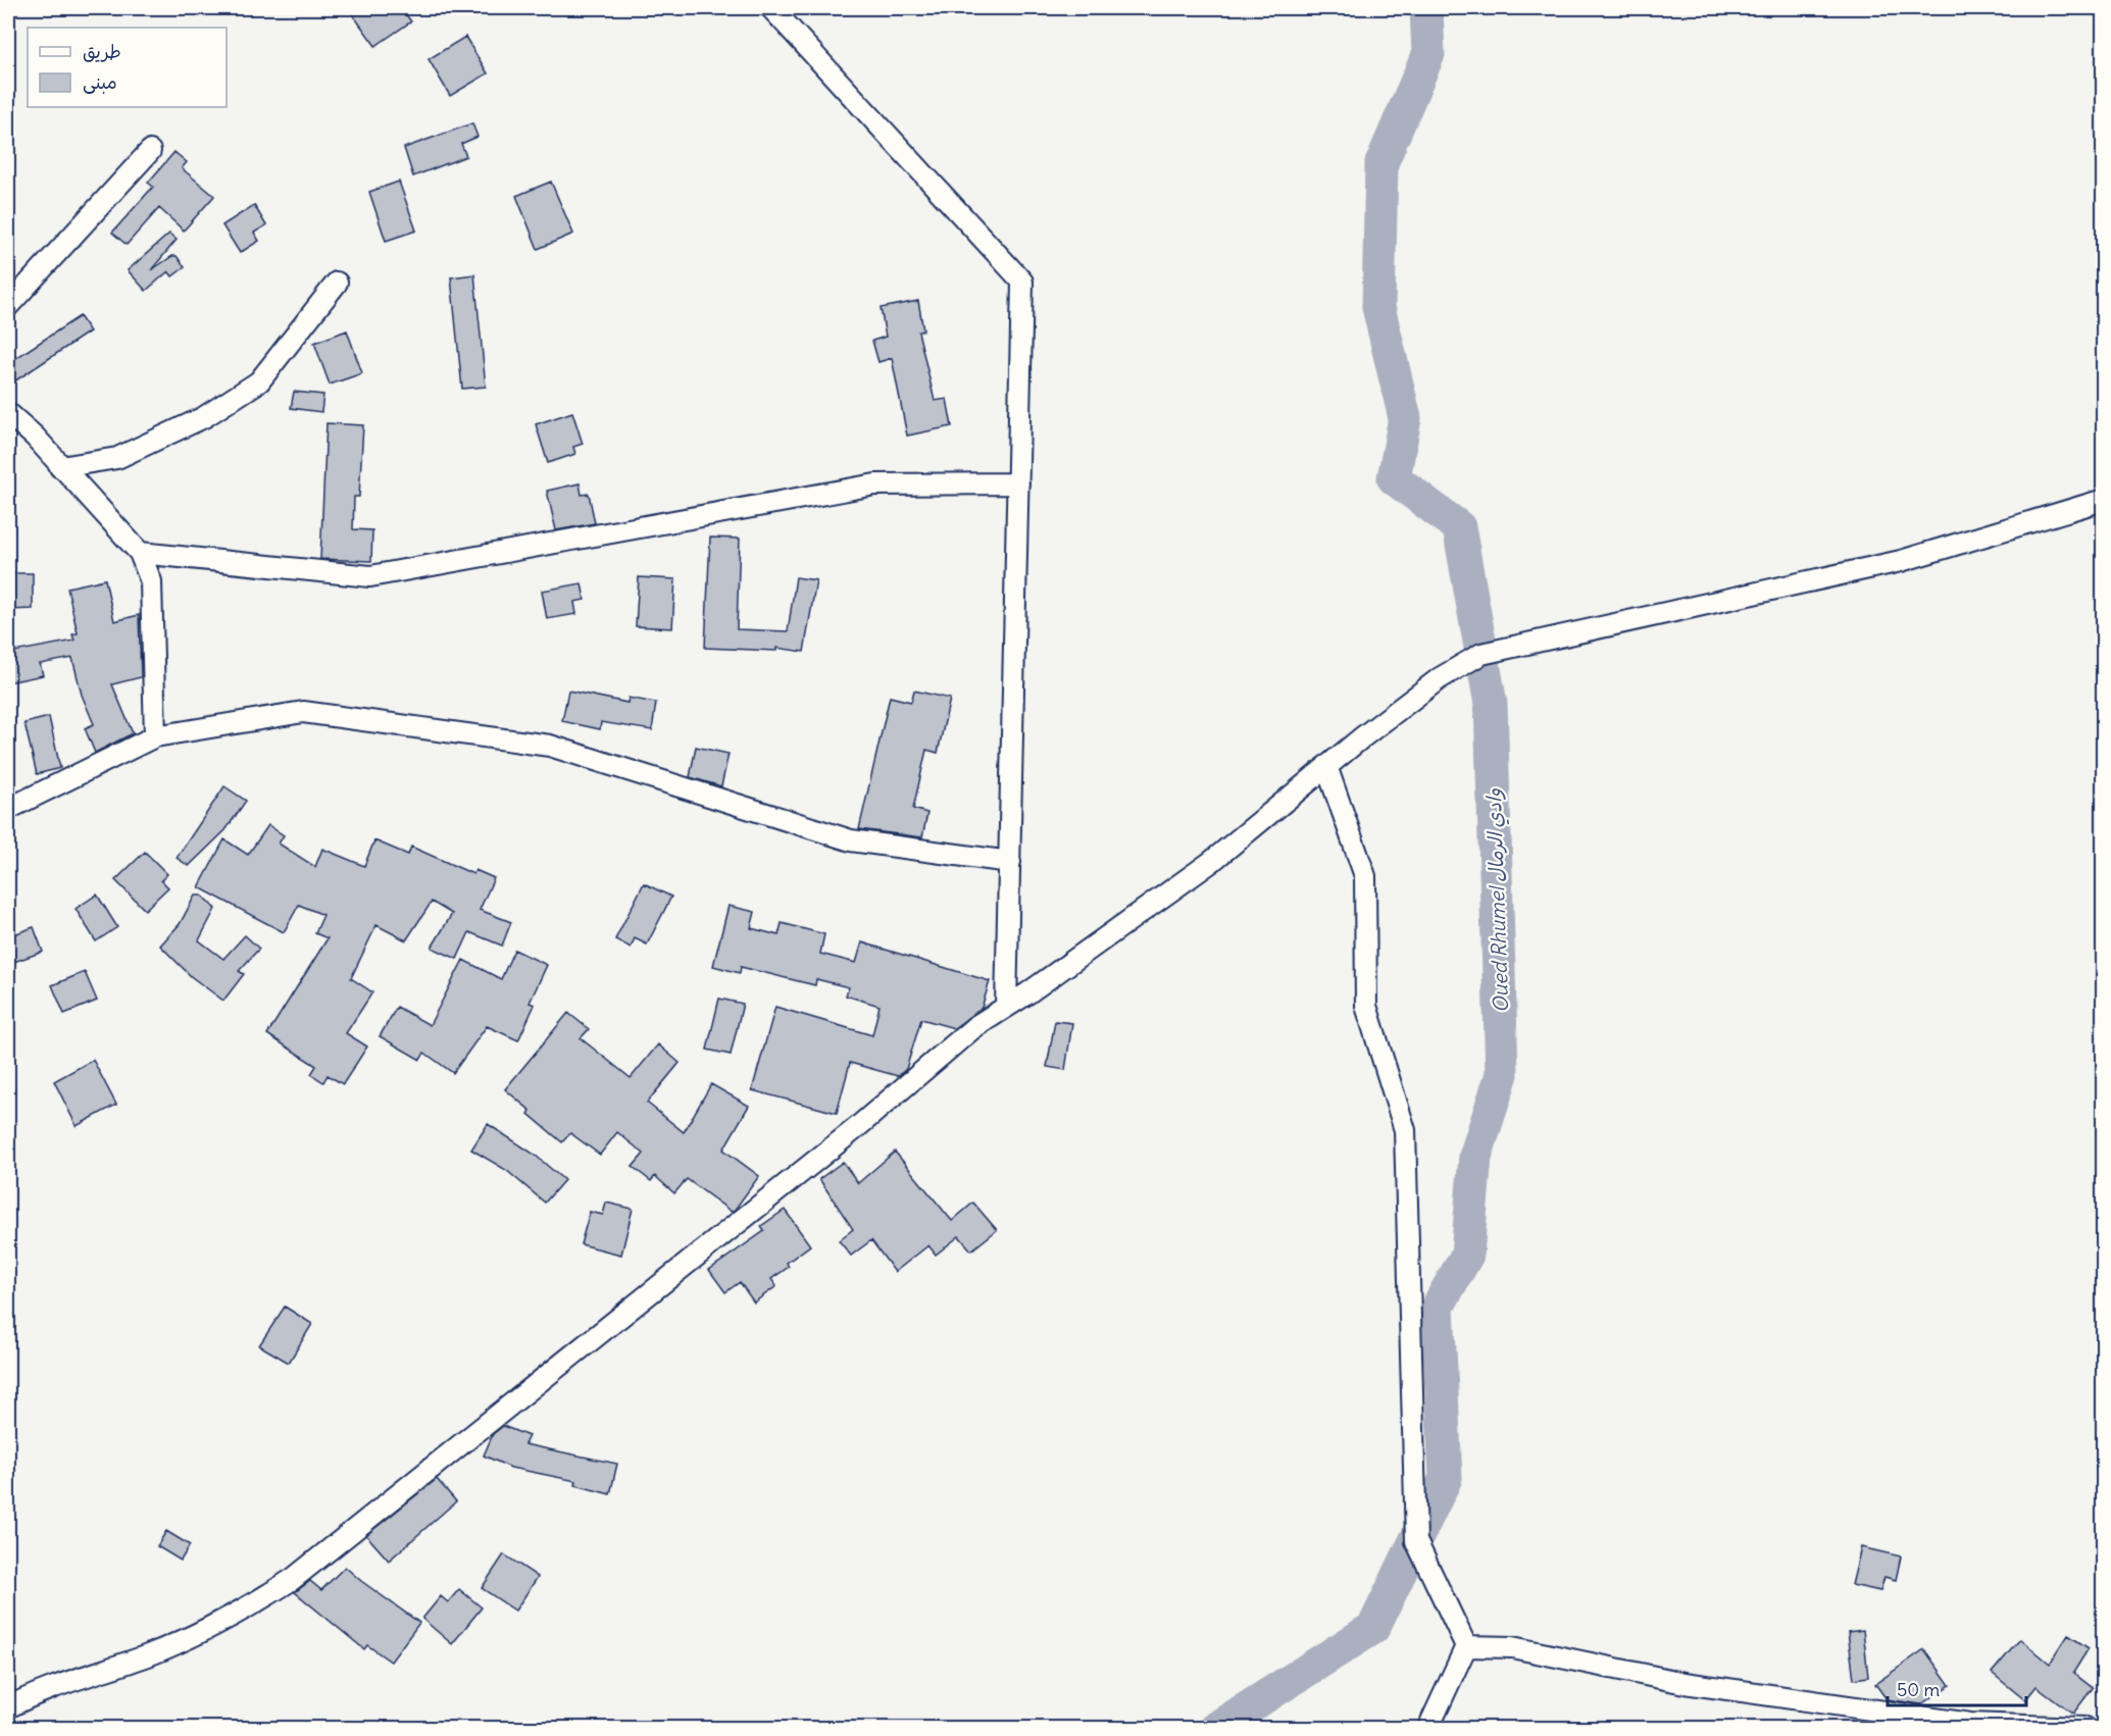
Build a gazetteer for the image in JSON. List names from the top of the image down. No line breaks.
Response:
{"water":["Oued Rhumel وادي الرمال"],"legend":["طريق","مبنى"],"scale_bar":"50 m"}
